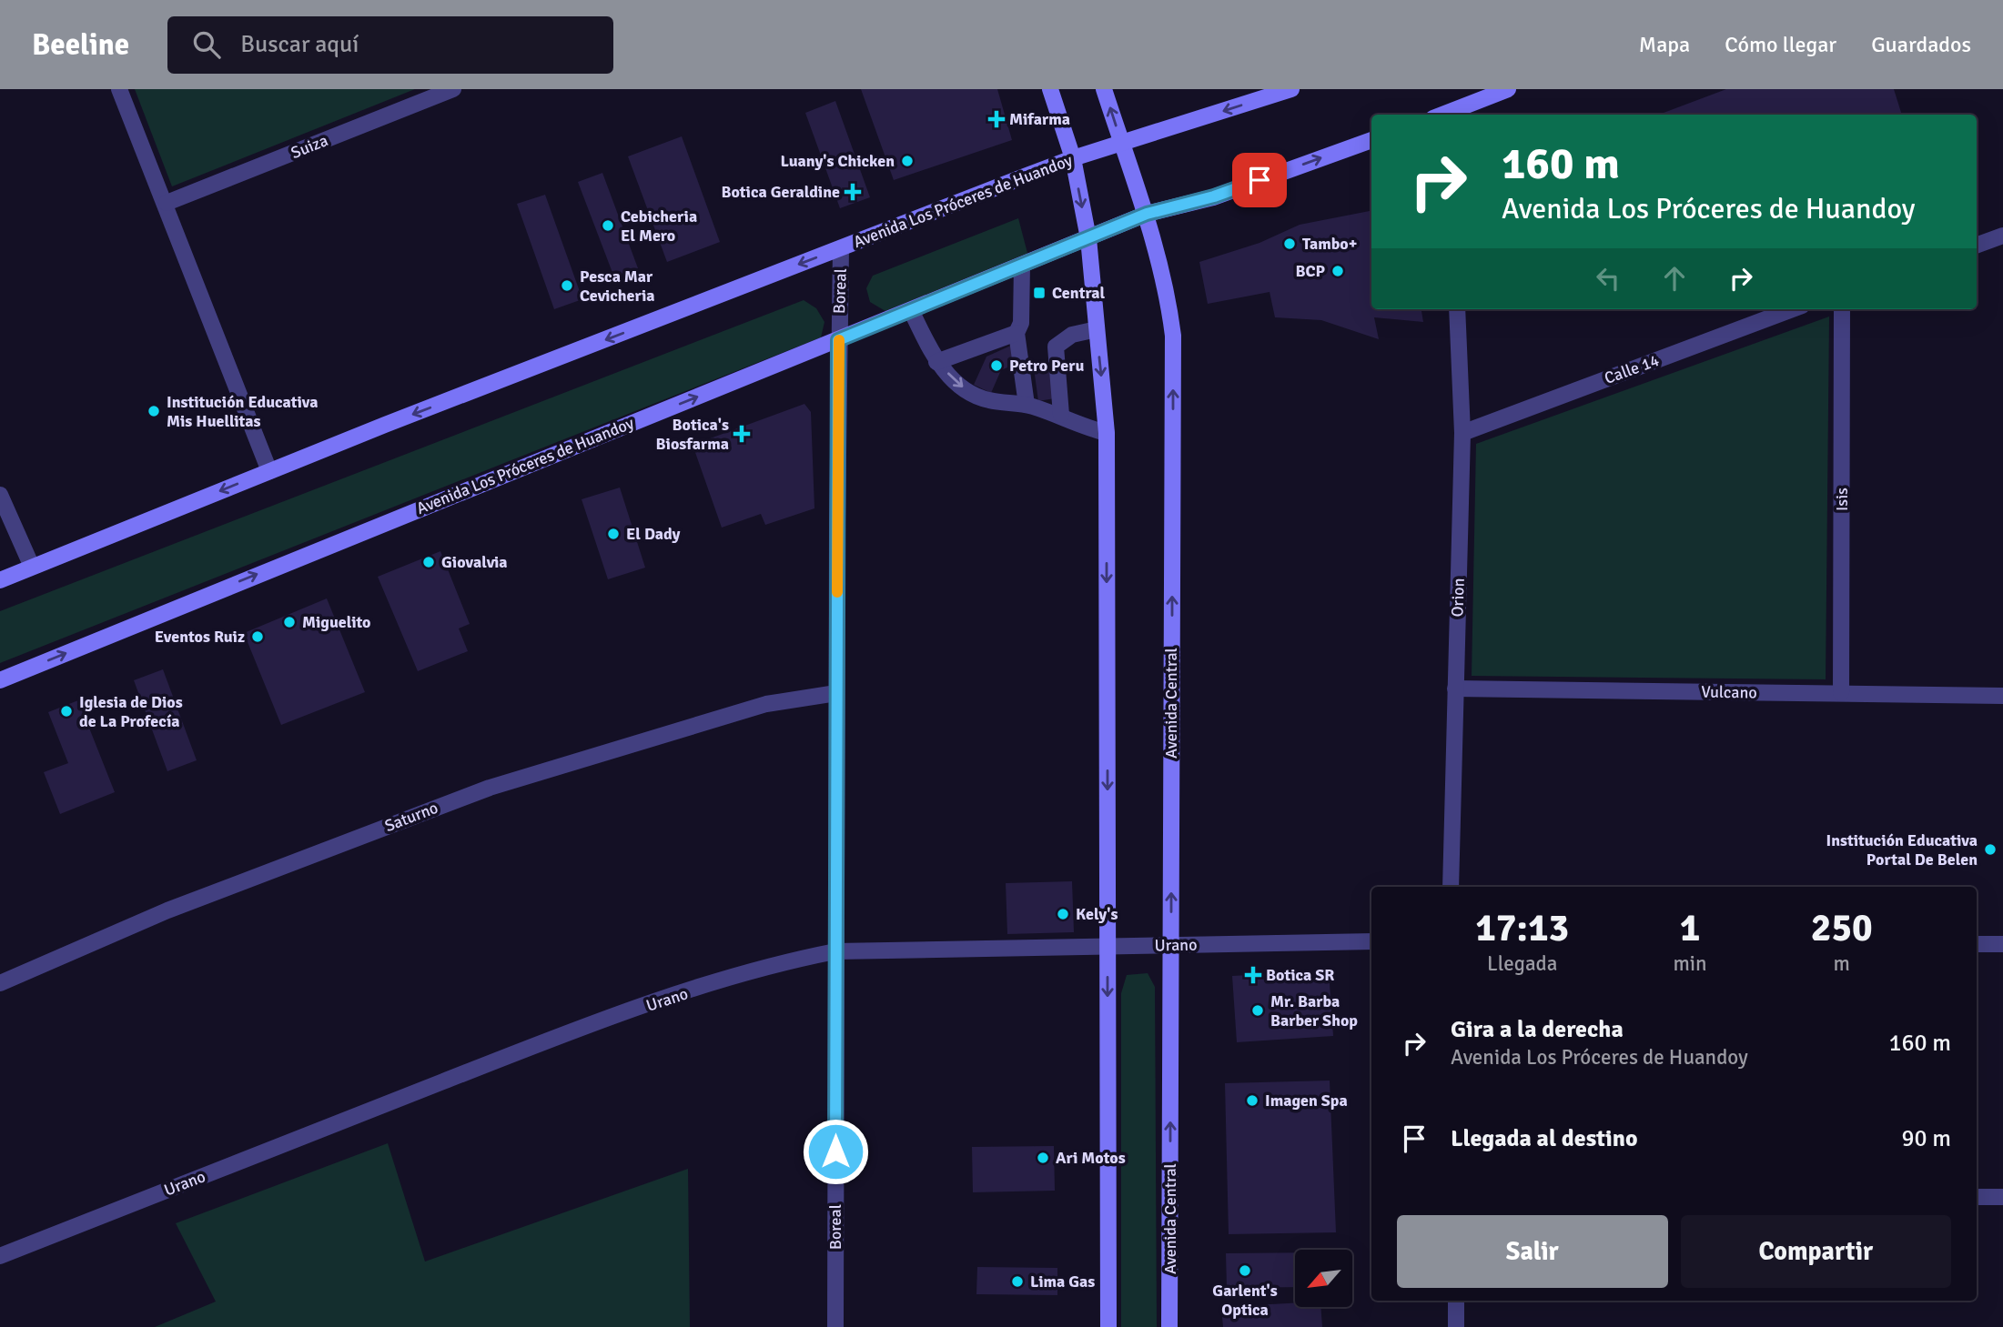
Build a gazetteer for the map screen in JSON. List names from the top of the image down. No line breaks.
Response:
{"streets":{"main road":["Avenida Los Próceres de Huandoy","Avenida Central"],"street":["Suiza","Boreal","Calle 14","Isis","Orion","Vulcano","Saturno","Urano"]},"crossings":[["Avenida Los Próceres de Huandoy","Boreal"],["Avenida Los Próceres de Huandoy","Avenida Central"],["Boreal","Saturno"],["Boreal","Urano"],["Calle 14","Orion"],["Isis","Vulcano"],["Orion","Vulcano"],["Avenida Central","Urano"]],"places":{"health":["Mifarma","Botica Geraldine","Botica's Biosfarma","Botica SR"],"other":["Luany's Chicken","Cebicheria El Mero","Tambo+","BCP","Pesca Mar Cevicheria","Petro Peru","Institución Educativa Mis Huellitas","El Dady","Giovalvia","Miguelito","Eventos Ruiz","Iglesia de Dios de La Profecía","Institución Educativa Portal De Belen","Kely's","Mr. Barba Barber Shop","Imagen Spa","Ari Motos","Garlent's Optica","Lima Gas"],"transit":["Central"]},"north":"bottom left","page":{"header":"Beeline","search":"Buscar aquí","nav":["Mapa","Cómo llegar","Guardados"],"turn":["160 m","Avenida Los Próceres de Huandoy"],"eta":["17:13","Llegada","1","min","250","m"],"list":[{"name":"Gira a la derecha","note":"Avenida Los Próceres de Huandoy","value":"160 m"},{"name":"Llegada al destino","value":"90 m"}],"buttons":["Salir","Compartir"]}}
